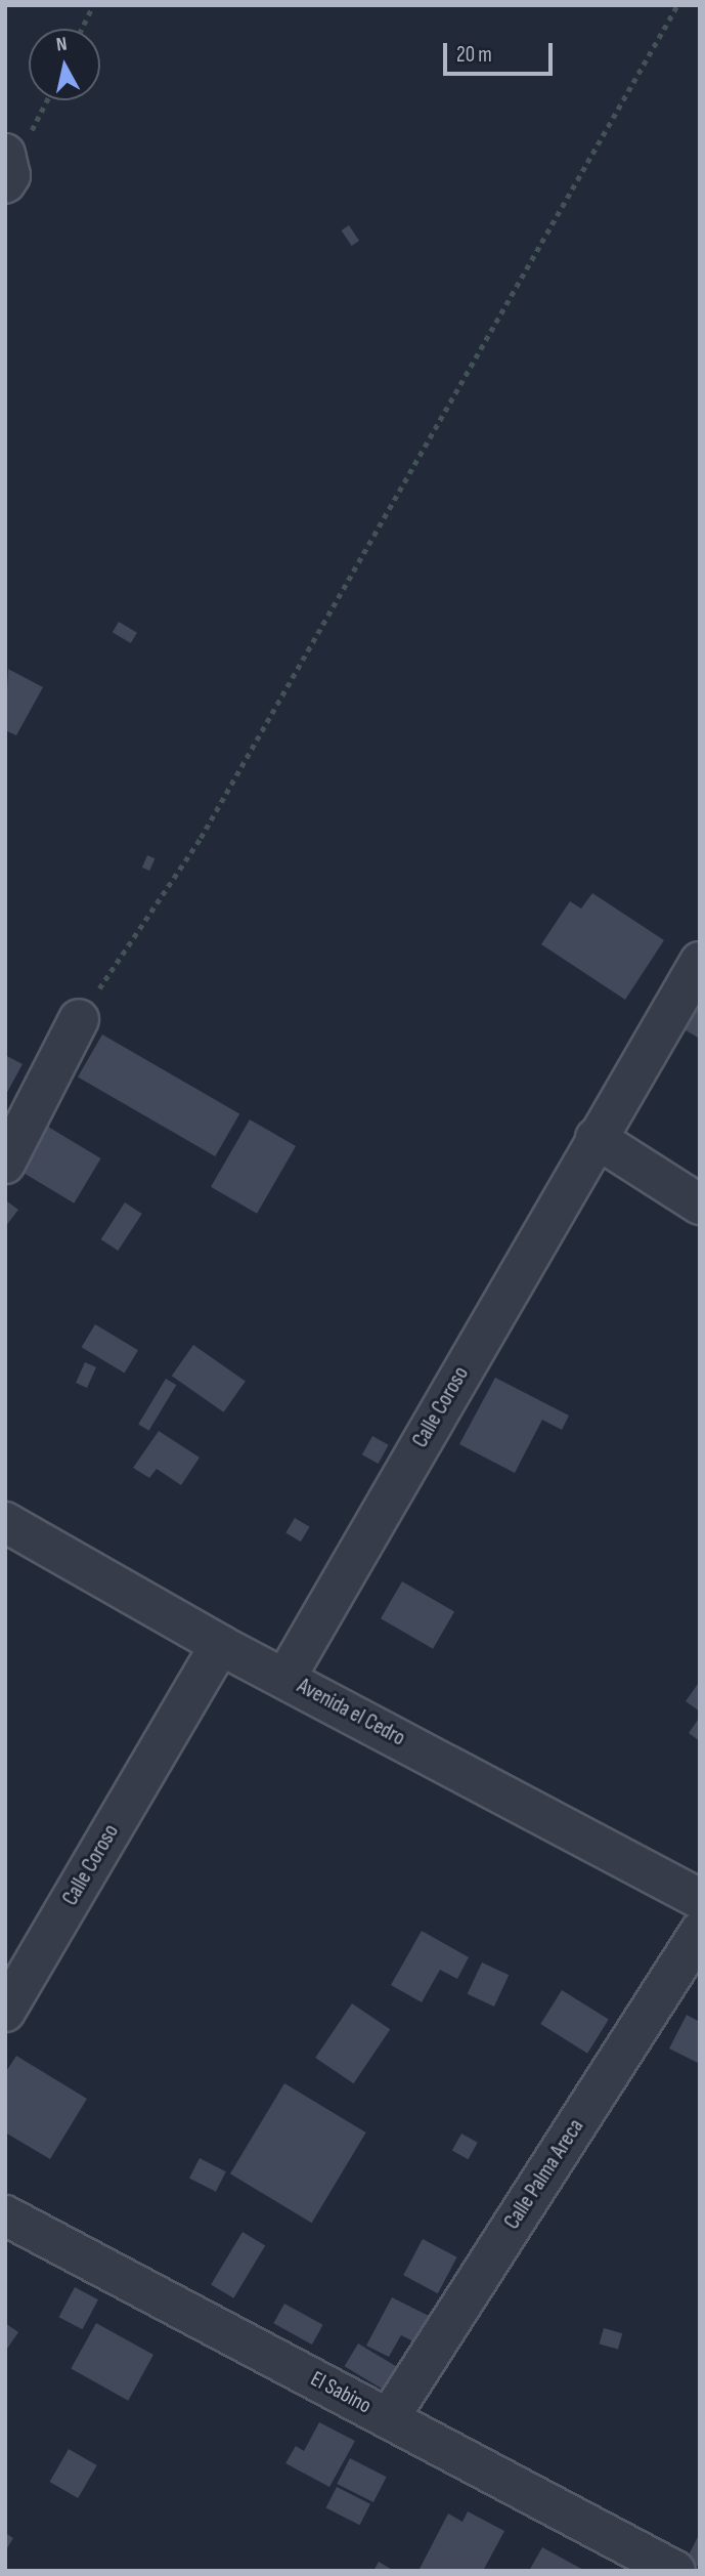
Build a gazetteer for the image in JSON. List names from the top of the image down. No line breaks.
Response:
{"streets":{"street":["Calle Coroso","Avenida el Cedro","Calle Palma Areca","El Sabino"]},"crossings":[["Calle Coroso","Avenida el Cedro"],["Calle Palma Areca","El Sabino"]],"scale_bar":"20 m","north":"top"}
